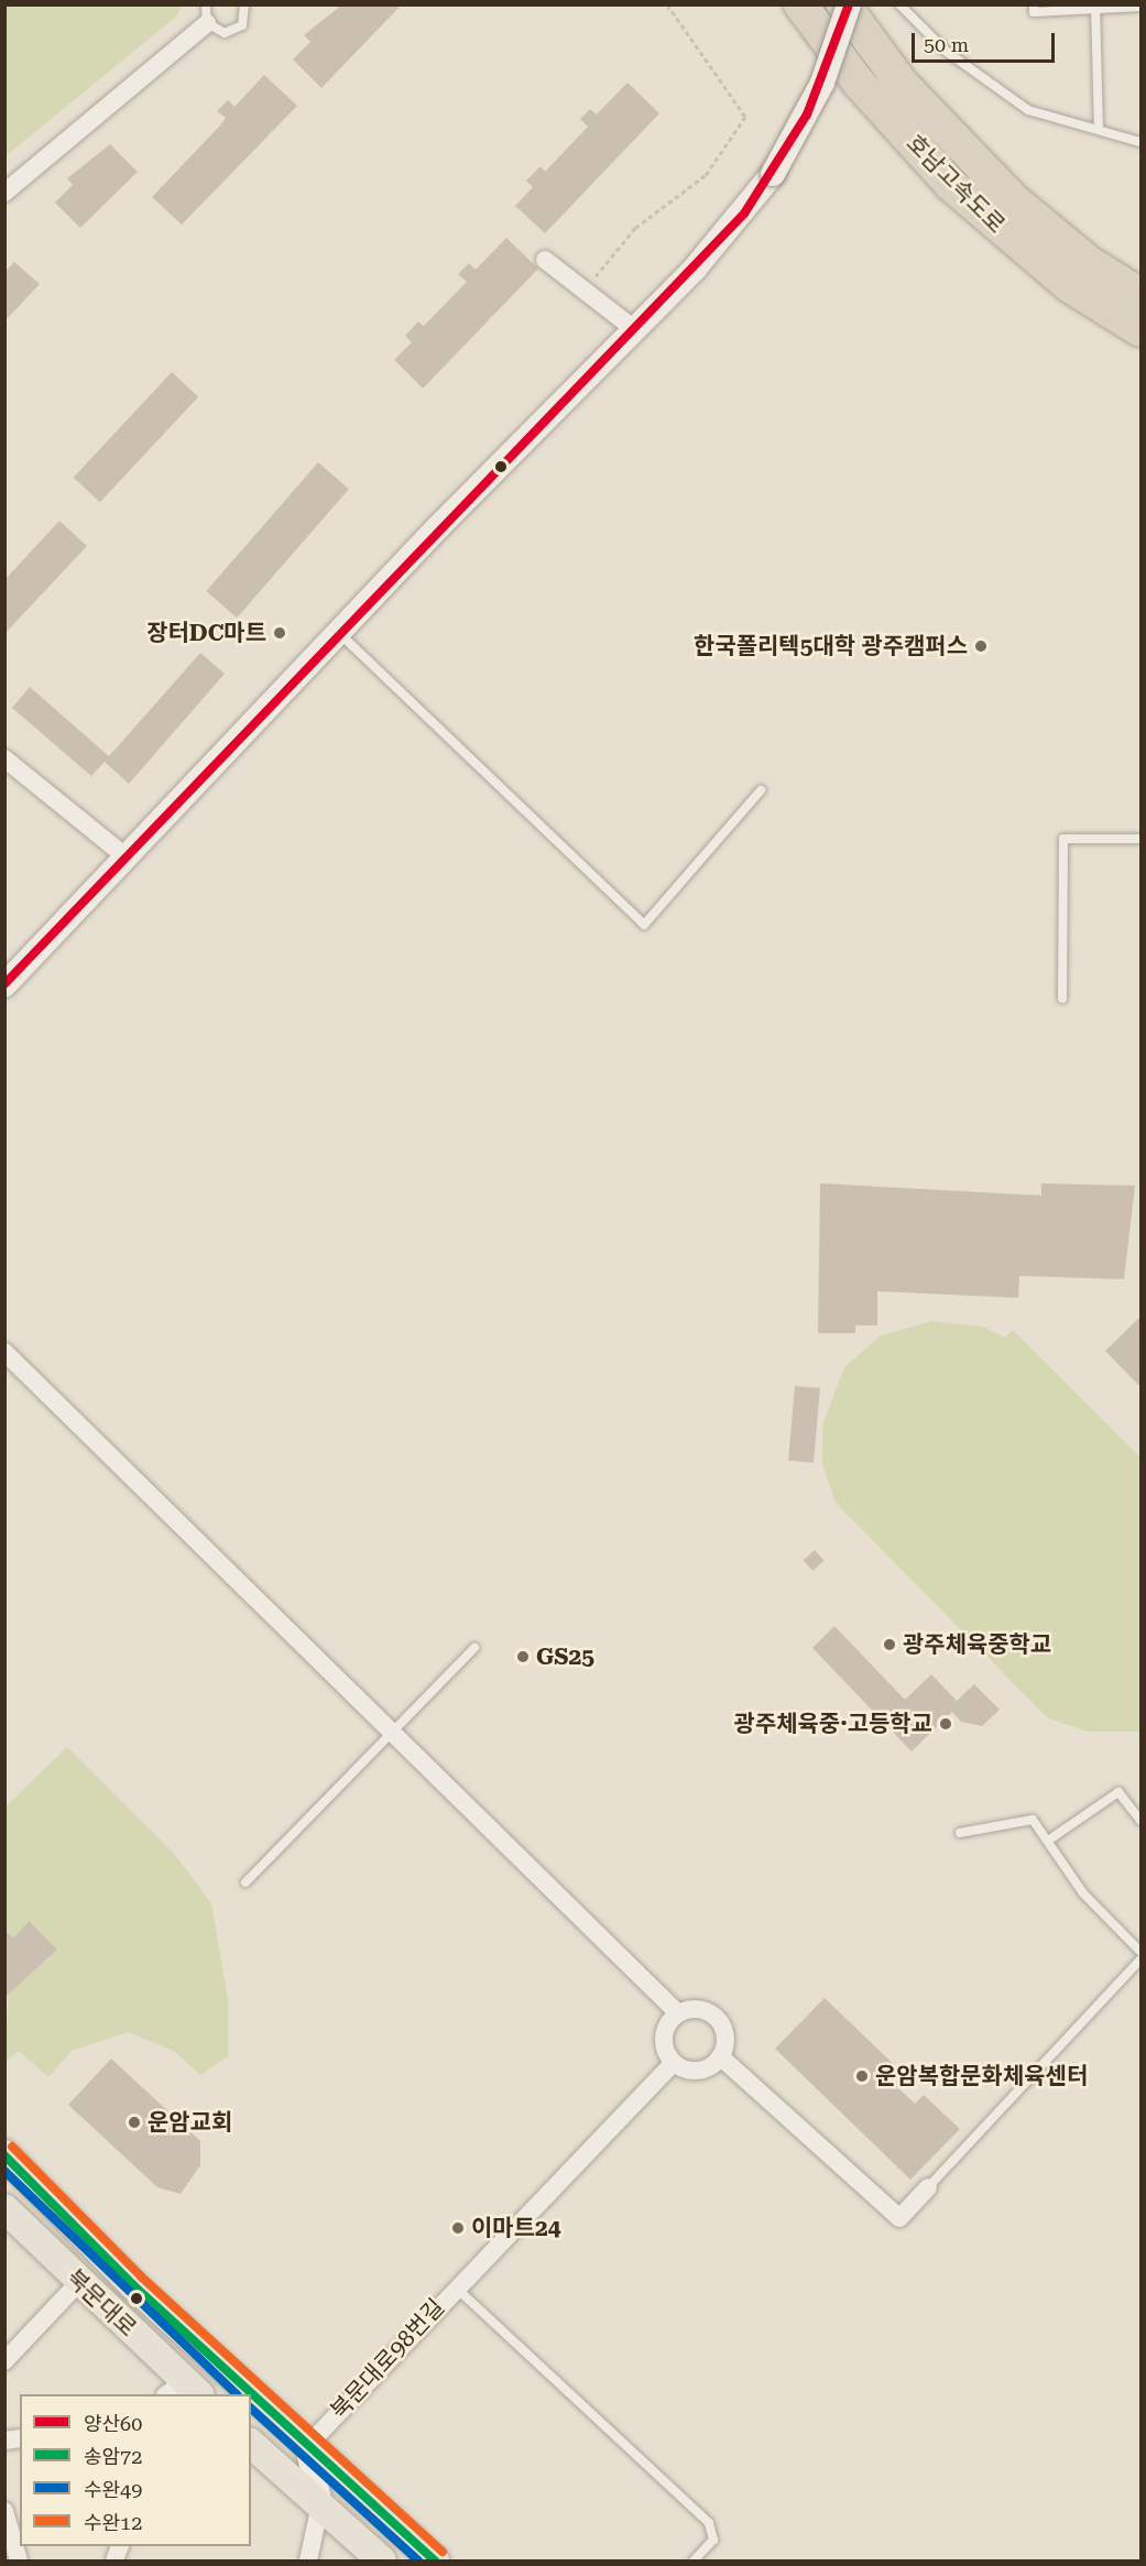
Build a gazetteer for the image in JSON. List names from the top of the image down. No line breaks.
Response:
{"streets":{"highway":["호남고속도로"],"main road":["북문대로"],"street":["북문대로98번길"]},"crossings":[["북문대로","북문대로98번길"]],"places":["장터DC마트","한국폴리텍5대학 광주캠퍼스","광주체육중학교","GS25","광주체육중·고등학교","운암복합문화체육센터","운암교회","이마트24"],"lines":["transit line 양산60","transit line 수완12","transit line 송암72","transit line 수완49"],"legend":["양산60","송암72","수완49","수완12"],"scale_bar":"50 m"}
